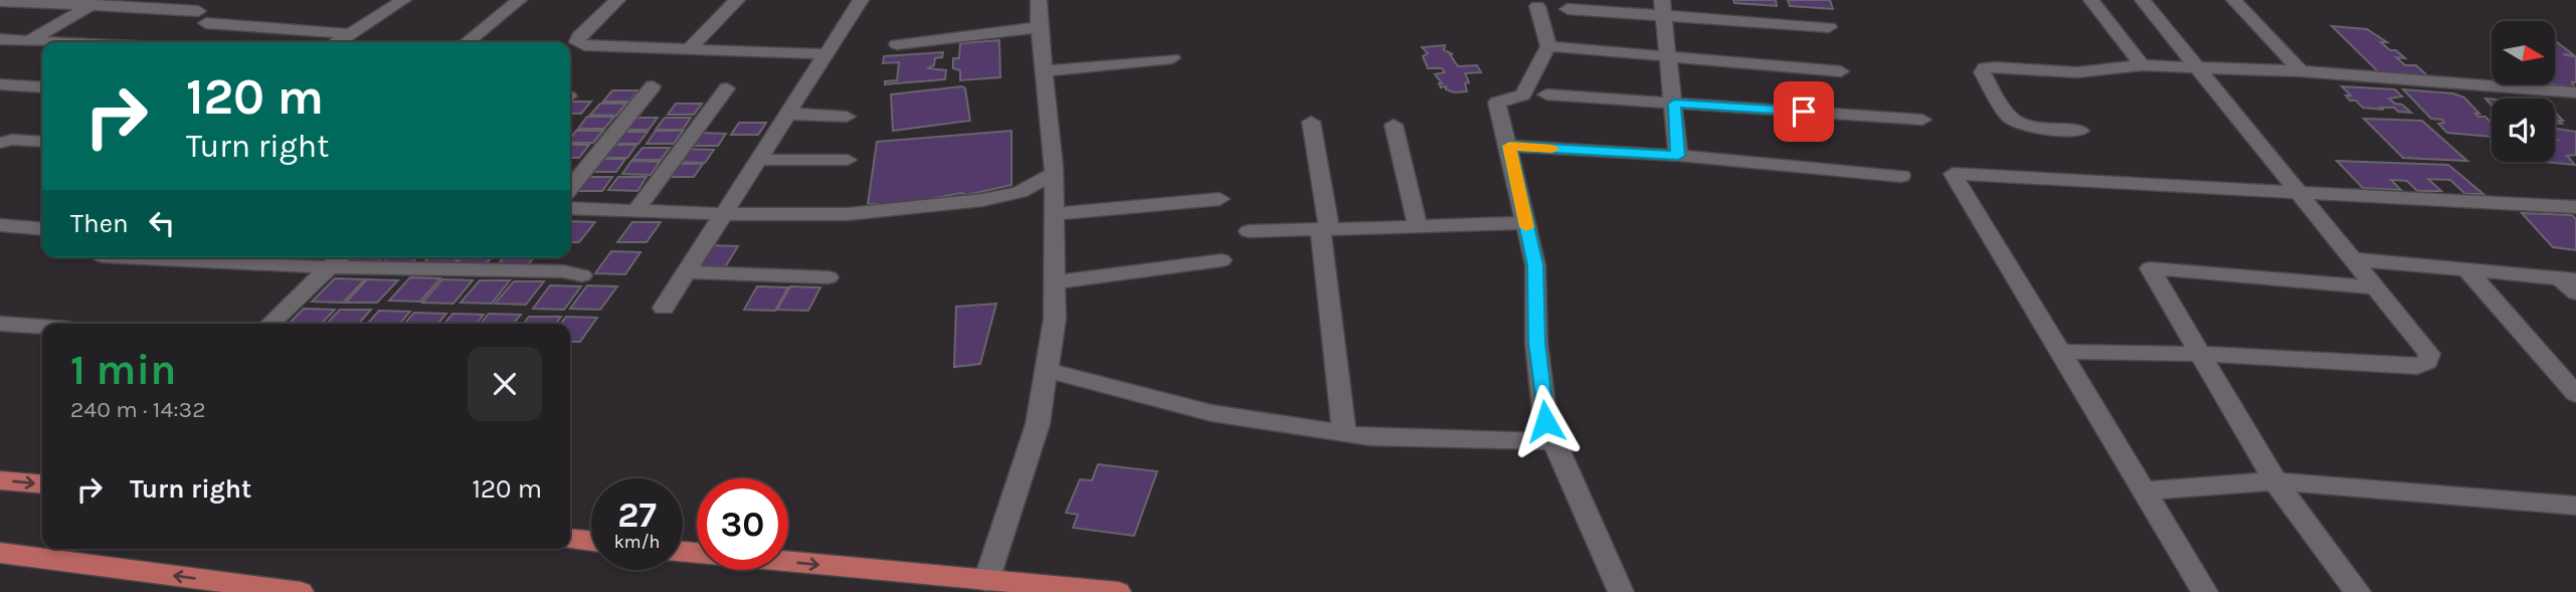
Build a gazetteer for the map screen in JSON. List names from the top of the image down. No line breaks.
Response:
{"north":"right","page":{"turn":["120 m","Turn right"],"then":"Then","heading":["1 min","240 m · 14:32"],"list":[{"name":"Turn right","value":"120 m"}],"speed":"27 km/h","limit":"30"}}
